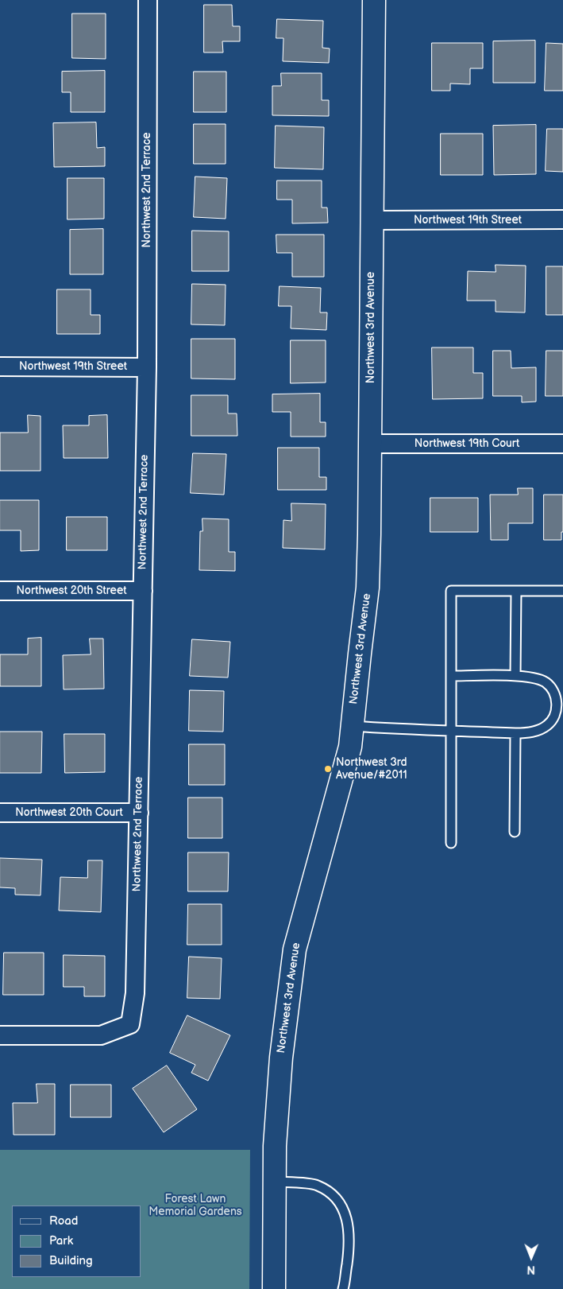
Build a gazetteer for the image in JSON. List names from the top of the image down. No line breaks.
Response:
{"streets":{"street":["Northwest 2nd Terrace","Northwest 19th Street","Northwest 3rd Avenue","Northwest 19th Court","Northwest 20th Street","Northwest 20th Court"]},"crossings":[["Northwest 2nd Terrace","Northwest 19th Street"],["Northwest 2nd Terrace","Northwest 20th Street"],["Northwest 2nd Terrace","Northwest 20th Court"],["Northwest 19th Street","Northwest 3rd Avenue"],["Northwest 3rd Avenue","Northwest 19th Court"]],"parks":["Forest Lawn Memorial Gardens"],"places":["Northwest 3rd Avenue/#2011"],"legend":["Road","Park","Building"],"north":"bottom"}
